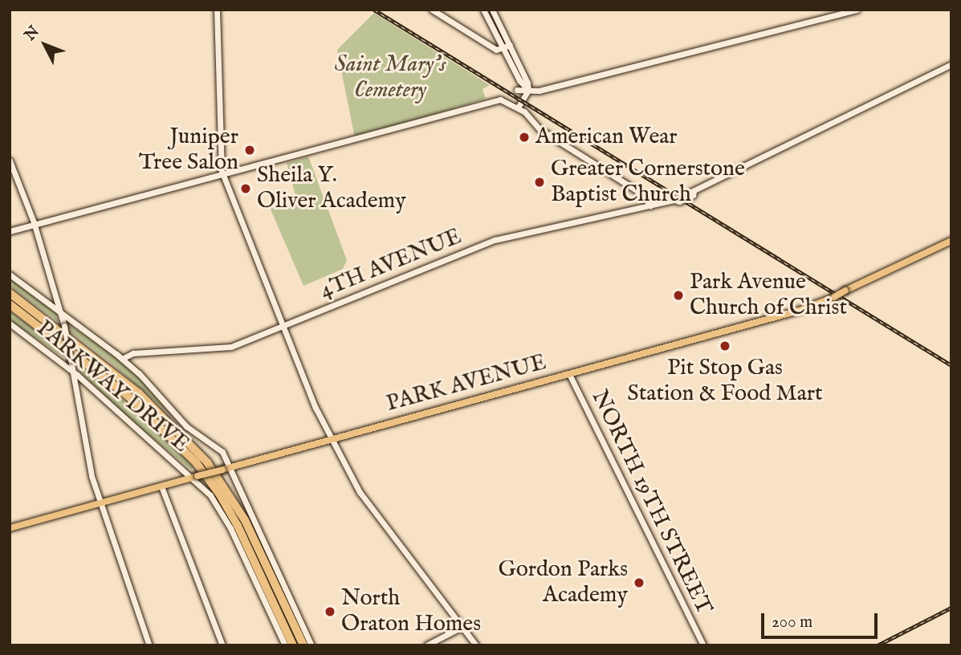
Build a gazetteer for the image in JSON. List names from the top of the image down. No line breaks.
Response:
{"streets":{"main road":["PARK AVENUE"],"street":["4TH AVENUE","PARKWAY DRIVE","NORTH 19TH STREET"]},"crossings":[["4TH AVENUE","PARKWAY DRIVE"],["PARK AVENUE","PARKWAY DRIVE"],["PARK AVENUE","NORTH 19TH STREET"]],"parks":["Saint Mary's Cemetery"],"places":["American Wear","Juniper Tree Salon","Greater Cornerstone Baptist Church","Sheila Y. Oliver Academy","Park Avenue Church of Christ","Pit Stop Gas Station & Food Mart","Gordon Parks Academy","North Oraton Homes"],"scale_bar":"200 m","north":"top left"}
